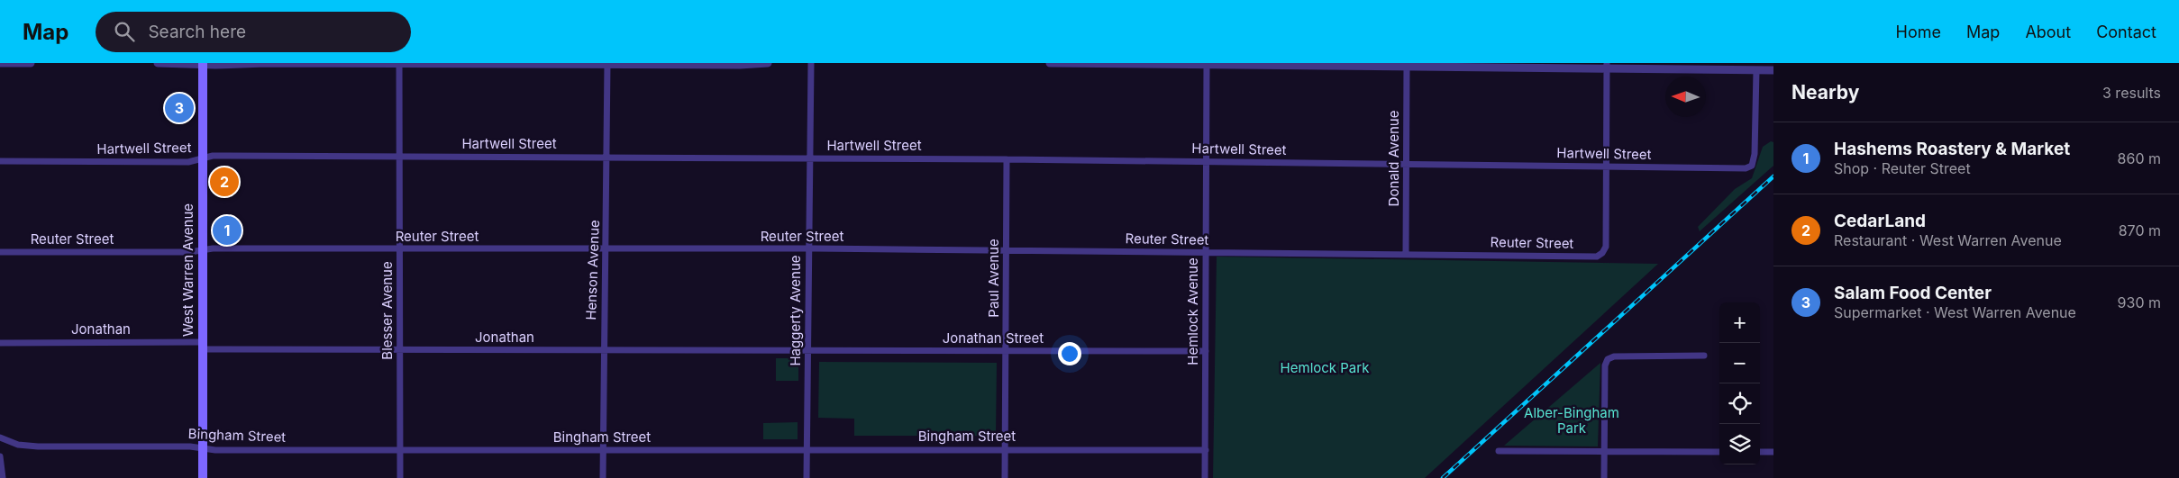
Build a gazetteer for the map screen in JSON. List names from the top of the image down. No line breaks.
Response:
{"streets":{"main road":["West Warren Avenue"],"street":["Hartwell Street","Donald Avenue","Reuter Street","Henson Avenue","Paul Avenue","Blesser Avenue","Haggerty Avenue","Hemlock Avenue","Jonathan","Jonathan Street","Bingham Street"]},"crossings":[["Hartwell Street","Donald Avenue"],["Hartwell Street","Reuter Street"],["Hartwell Street","West Warren Avenue"],["Hartwell Street","Henson Avenue"],["Hartwell Street","Paul Avenue"],["Hartwell Street","Blesser Avenue"],["Hartwell Street","Haggerty Avenue"],["Hartwell Street","Hemlock Avenue"],["Donald Avenue","Reuter Street"],["Reuter Street","West Warren Avenue"],["Reuter Street","Henson Avenue"],["Reuter Street","Paul Avenue"],["Reuter Street","Blesser Avenue"],["Reuter Street","Haggerty Avenue"],["Reuter Street","Hemlock Avenue"],["West Warren Avenue","Jonathan"],["West Warren Avenue","Bingham Street"],["Henson Avenue","Jonathan"],["Henson Avenue","Bingham Street"],["Paul Avenue","Jonathan Street"],["Paul Avenue","Bingham Street"],["Blesser Avenue","Jonathan"],["Blesser Avenue","Bingham Street"],["Haggerty Avenue","Jonathan"],["Haggerty Avenue","Jonathan Street"],["Haggerty Avenue","Bingham Street"],["Hemlock Avenue","Jonathan Street"],["Hemlock Avenue","Bingham Street"],["Jonathan","Jonathan Street"]],"parks":["Hemlock Park","Alber-Bingham Park"],"north":"left","page":{"header":"Map","search":"Search here","nav":["Home","Map","About","Contact"],"heading":["Nearby","3 results"],"pins":["3","2","1"],"list":[{"mark":"1","name":"Hashems Roastery & Market","note":"Shop · Reuter Street","value":"860 m"},{"mark":"2","name":"CedarLand","note":"Restaurant · West Warren Avenue","value":"870 m"},{"mark":"3","name":"Salam Food Center","note":"Supermarket · West Warren Avenue","value":"930 m"}],"map_buttons":["+","−"]}}
